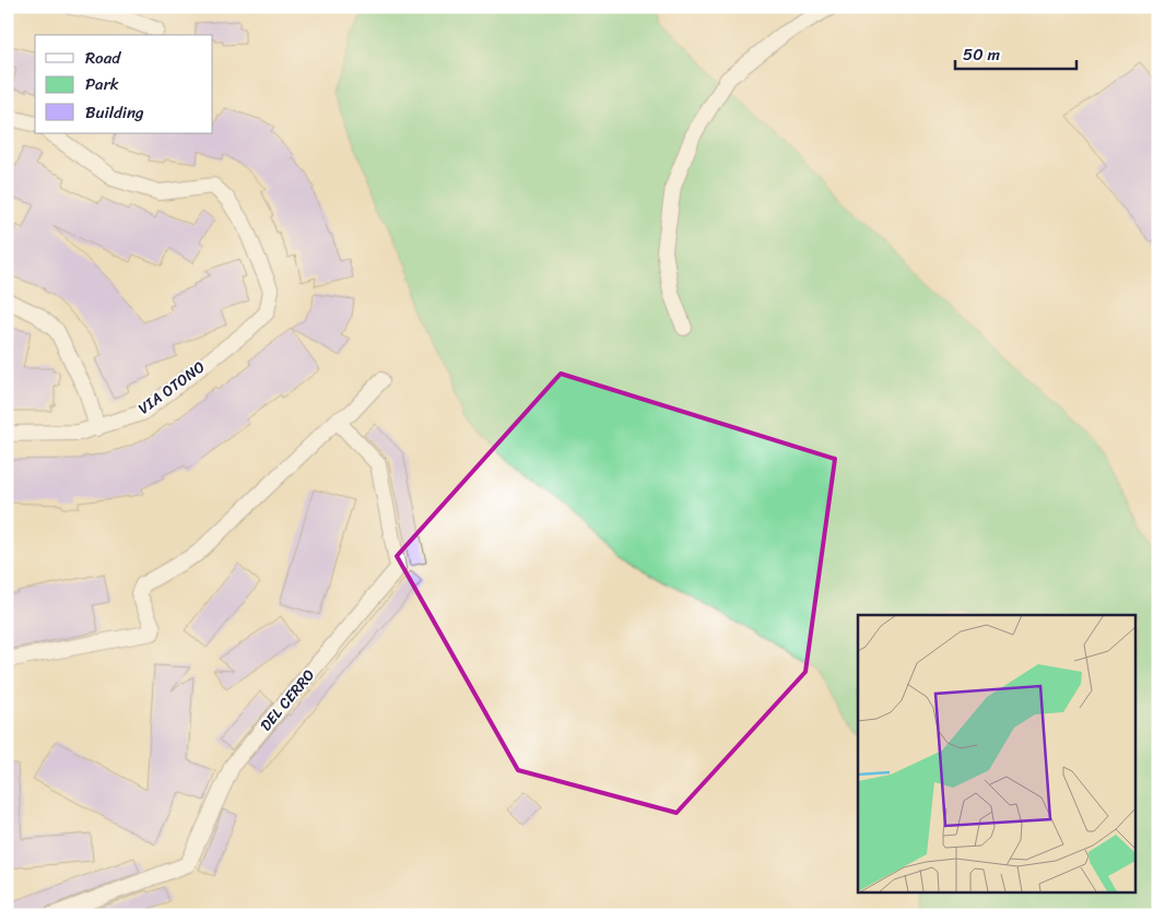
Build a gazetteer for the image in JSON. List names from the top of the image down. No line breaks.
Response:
{"streets":{"street":["VIA OTONO","DEL CERRO"]},"legend":["Road","Park","Building"],"scale_bar":"50 m"}
